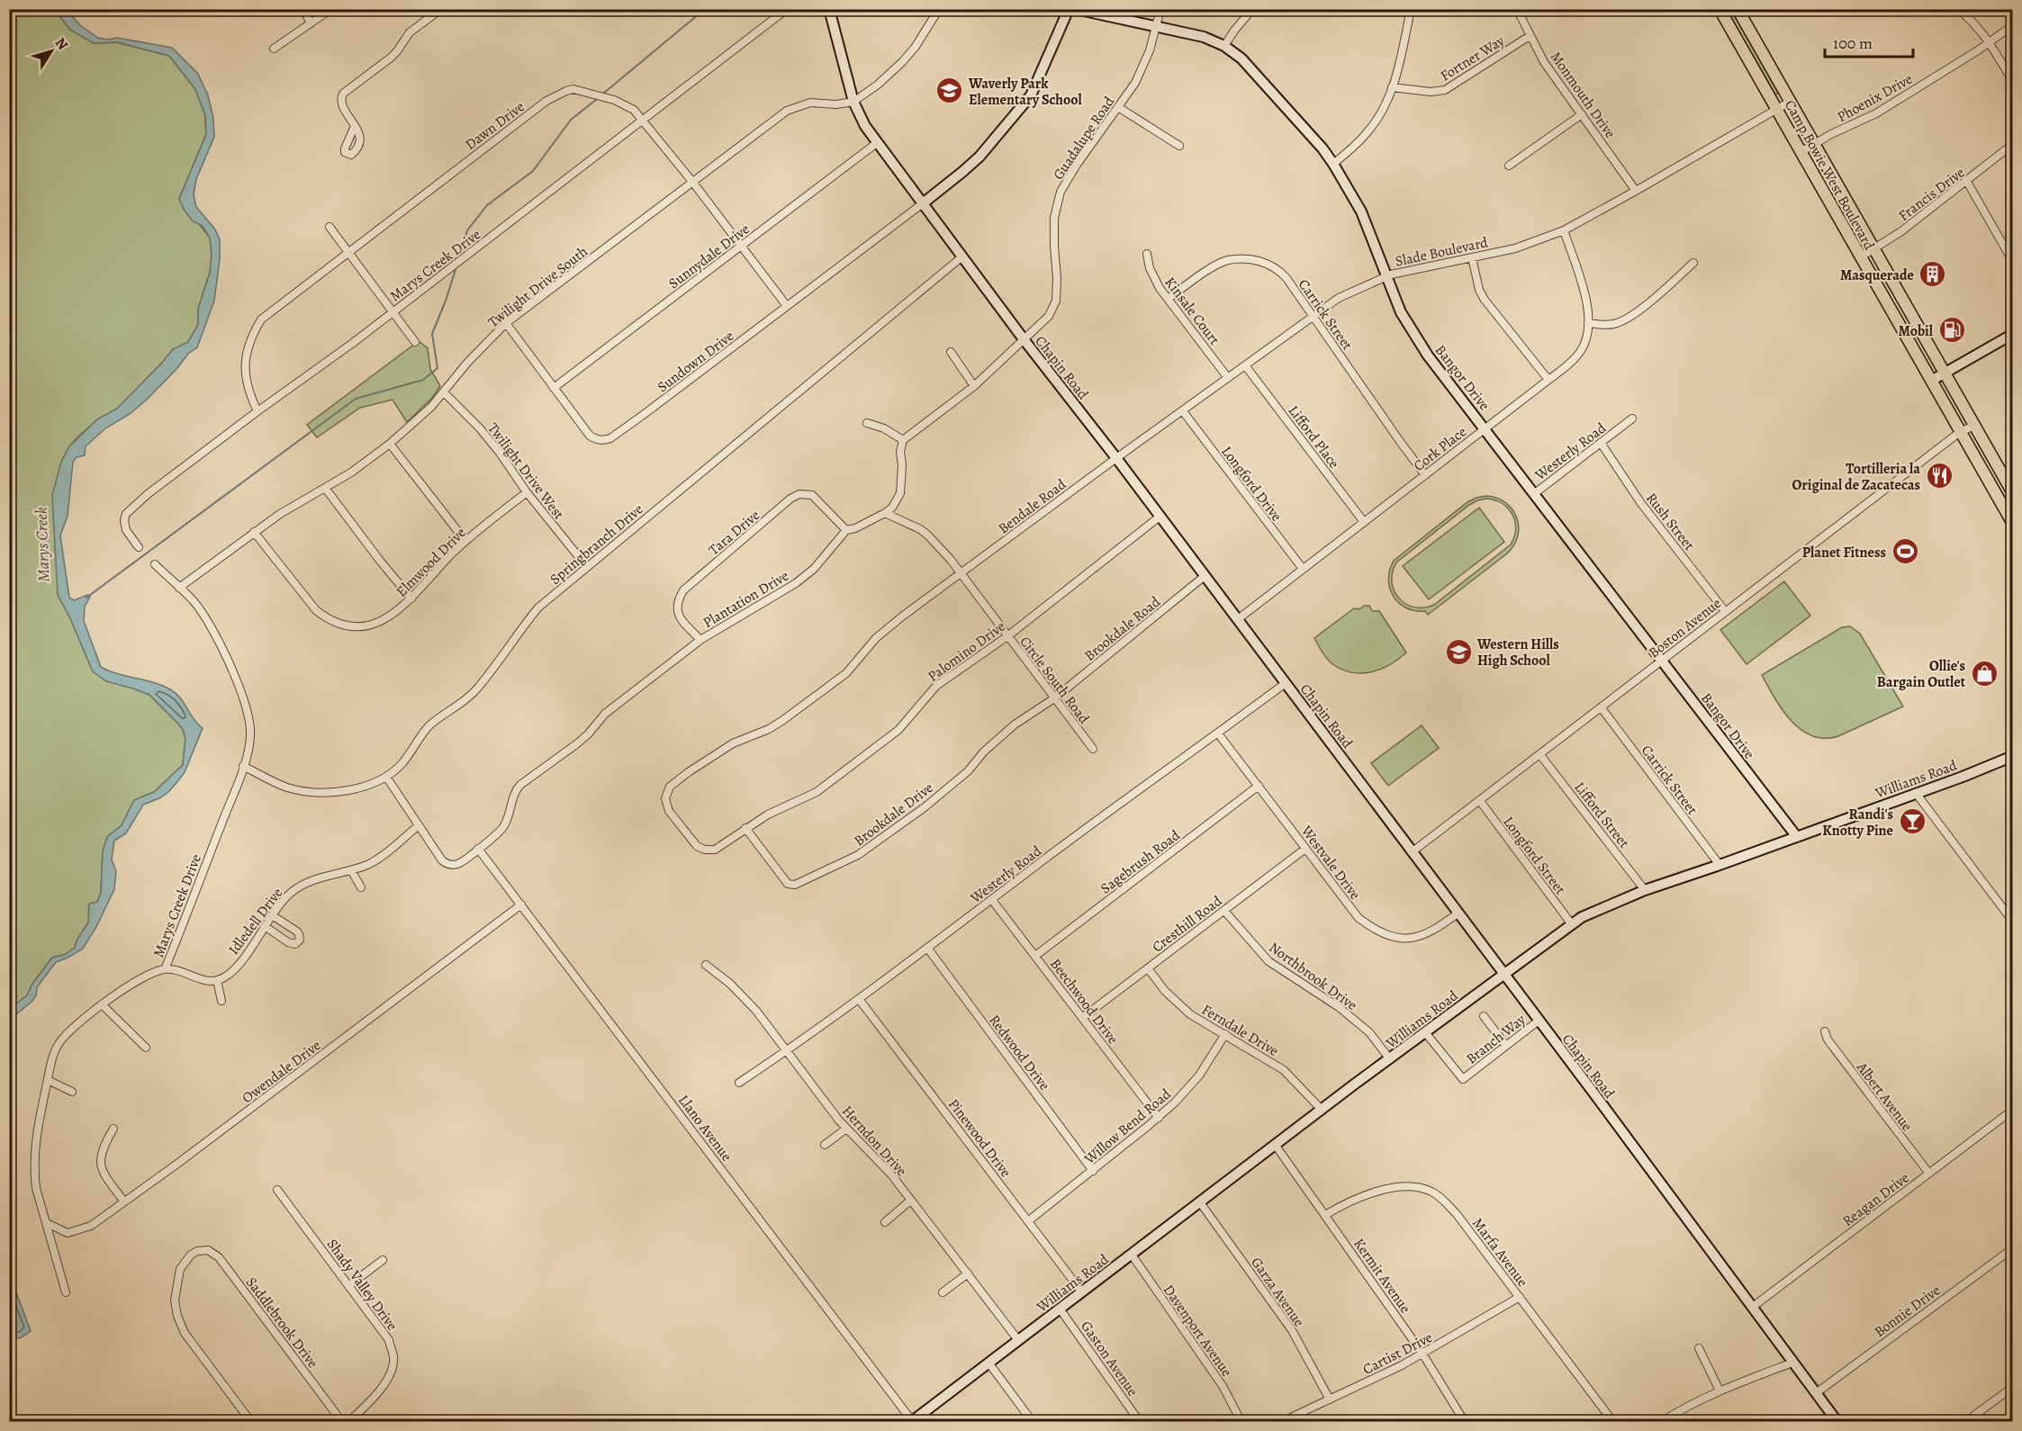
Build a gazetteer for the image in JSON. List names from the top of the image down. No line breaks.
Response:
{"streets":{"main road":["Camp Bowie West Boulevard"],"street":["Fortner Way","Monmouth Drive","Phoenix Drive","Dawn Drive","Guadalupe Road","Francis Drive","Slade Boulevard","Sunnydale Drive","Marys Creek Drive","Twilight Drive South","Kinsale Court","Carrick Street","Sundown Drive","Chapin Road","Bangor Drive","Lifford Place","Cork Place","Westerly Road","Twilight Drive West","Longford Drive","Bendale Road","Rush Street","Tara Drive","Springbranch Drive","Elmwood Drive","Plantation Drive","Boston Avenue","Brookdale Road","Palomino Drive","Circle South Road","Williams Road","Brookdale Drive","Lifford Street","Longford Street","Sagebrush Road","Westvale Drive","Idledell Drive","Cresthill Road","Northbrook Drive","Beechwood Drive","Ferndale Drive","Branch Way","Redwood Drive","Owendale Drive","Albert Avenue","Willow Bend Road","Llano Avenue","Pinewood Drive","Herndon Drive","Reagan Drive","Marfa Avenue","Kermit Avenue","Shady Valley Drive","Garza Avenue","Bonnie Drive","Saddlebrook Drive","Davenport Avenue","Cartist Drive","Gaston Avenue"]},"crossings":[["Fortner Way","Monmouth Drive"],["Monmouth Drive","Slade Boulevard"],["Phoenix Drive","Camp Bowie West Boulevard"],["Dawn Drive","Sunnydale Drive"],["Dawn Drive","Marys Creek Drive"],["Dawn Drive","Twilight Drive South"],["Dawn Drive","Sundown Drive"],["Guadalupe Road","Chapin Road"],["Guadalupe Road","Bangor Drive"],["Camp Bowie West Boulevard","Francis Drive"],["Camp Bowie West Boulevard","Slade Boulevard"],["Camp Bowie West Boulevard","Boston Avenue"],["Slade Boulevard","Kinsale Court"],["Slade Boulevard","Carrick Street"],["Slade Boulevard","Chapin Road"],["Slade Boulevard","Bangor Drive"],["Slade Boulevard","Lifford Place"],["Slade Boulevard","Cork Place"],["Slade Boulevard","Longford Drive"],["Slade Boulevard","Bendale Road"],["Sunnydale Drive","Sundown Drive"],["Sunnydale Drive","Chapin Road"],["Marys Creek Drive","Twilight Drive South"],["Marys Creek Drive","Springbranch Drive"],["Marys Creek Drive","Owendale Drive"],["Twilight Drive South","Sundown Drive"],["Twilight Drive South","Chapin Road"],["Twilight Drive South","Twilight Drive West"],["Twilight Drive South","Elmwood Drive"],["Kinsale Court","Carrick Street"],["Carrick Street","Cork Place"],["Carrick Street","Boston Avenue"],["Carrick Street","Williams Road"],["Sundown Drive","Chapin Road"],["Chapin Road","Cork Place"],["Chapin Road","Westerly Road"],["Chapin Road","Bendale Road"],["Chapin Road","Springbranch Drive"],["Chapin Road","Boston Avenue"],["Chapin Road","Brookdale Road"],["Chapin Road","Palomino Drive"],["Chapin Road","Williams Road"],["Chapin Road","Westvale Drive"],["Chapin Road","Branch Way"],["Chapin Road","Reagan Drive"],["Chapin Road","Bonnie Drive"],["Bangor Drive","Cork Place"],["Bangor Drive","Westerly Road"],["Bangor Drive","Boston Avenue"],["Bangor Drive","Williams Road"],["Lifford Place","Cork Place"],["Cork Place","Longford Drive"],["Westerly Road","Rush Street"],["Westerly Road","Westvale Drive"],["Westerly Road","Beechwood Drive"],["Westerly Road","Redwood Drive"],["Westerly Road","Pinewood Drive"],["Westerly Road","Herndon Drive"],["Twilight Drive West","Springbranch Drive"],["Twilight Drive West","Elmwood Drive"],["Bendale Road","Palomino Drive"],["Bendale Road","Circle South Road"],["Rush Street","Boston Avenue"],["Tara Drive","Plantation Drive"],["Plantation Drive","Circle South Road"],["Plantation Drive","Idledell Drive"],["Plantation Drive","Llano Avenue"],["Boston Avenue","Lifford Street"],["Boston Avenue","Longford Street"],["Brookdale Road","Circle South Road"],["Brookdale Road","Brookdale Drive"],["Palomino Drive","Circle South Road"],["Palomino Drive","Brookdale Drive"],["Circle South Road","Brookdale Drive"],["Williams Road","Lifford Street"],["Williams Road","Longford Street"],["Williams Road","Northbrook Drive"],["Williams Road","Ferndale Drive"],["Williams Road","Branch Way"],["Williams Road","Llano Avenue"],["Williams Road","Pinewood Drive"],["Williams Road","Herndon Drive"],["Williams Road","Kermit Avenue"],["Williams Road","Garza Avenue"],["Williams Road","Davenport Avenue"],["Williams Road","Gaston Avenue"],["Sagebrush Road","Westvale Drive"],["Sagebrush Road","Beechwood Drive"],["Westvale Drive","Cresthill Road"],["Cresthill Road","Northbrook Drive"],["Cresthill Road","Beechwood Drive"],["Cresthill Road","Ferndale Drive"],["Beechwood Drive","Willow Bend Road"],["Ferndale Drive","Willow Bend Road"],["Redwood Drive","Willow Bend Road"],["Owendale Drive","Llano Avenue"],["Albert Avenue","Reagan Drive"],["Willow Bend Road","Pinewood Drive"],["Marfa Avenue","Kermit Avenue"],["Marfa Avenue","Cartist Drive"],["Kermit Avenue","Cartist Drive"],["Garza Avenue","Cartist Drive"]],"water":["Marys Creek"],"places":{"school or university":["Waverly Park Elementary School","Western Hills High School"],"building":["Masquerade"],"fuel station":["Mobil"],"restaurant":["Tortilleria la Original de Zacatecas"],"sports":["Planet Fitness"],"shop":["Ollie's Bargain Outlet"],"bar":["Randi's Knotty Pine"]},"scale_bar":"100 m","north":"top right"}
